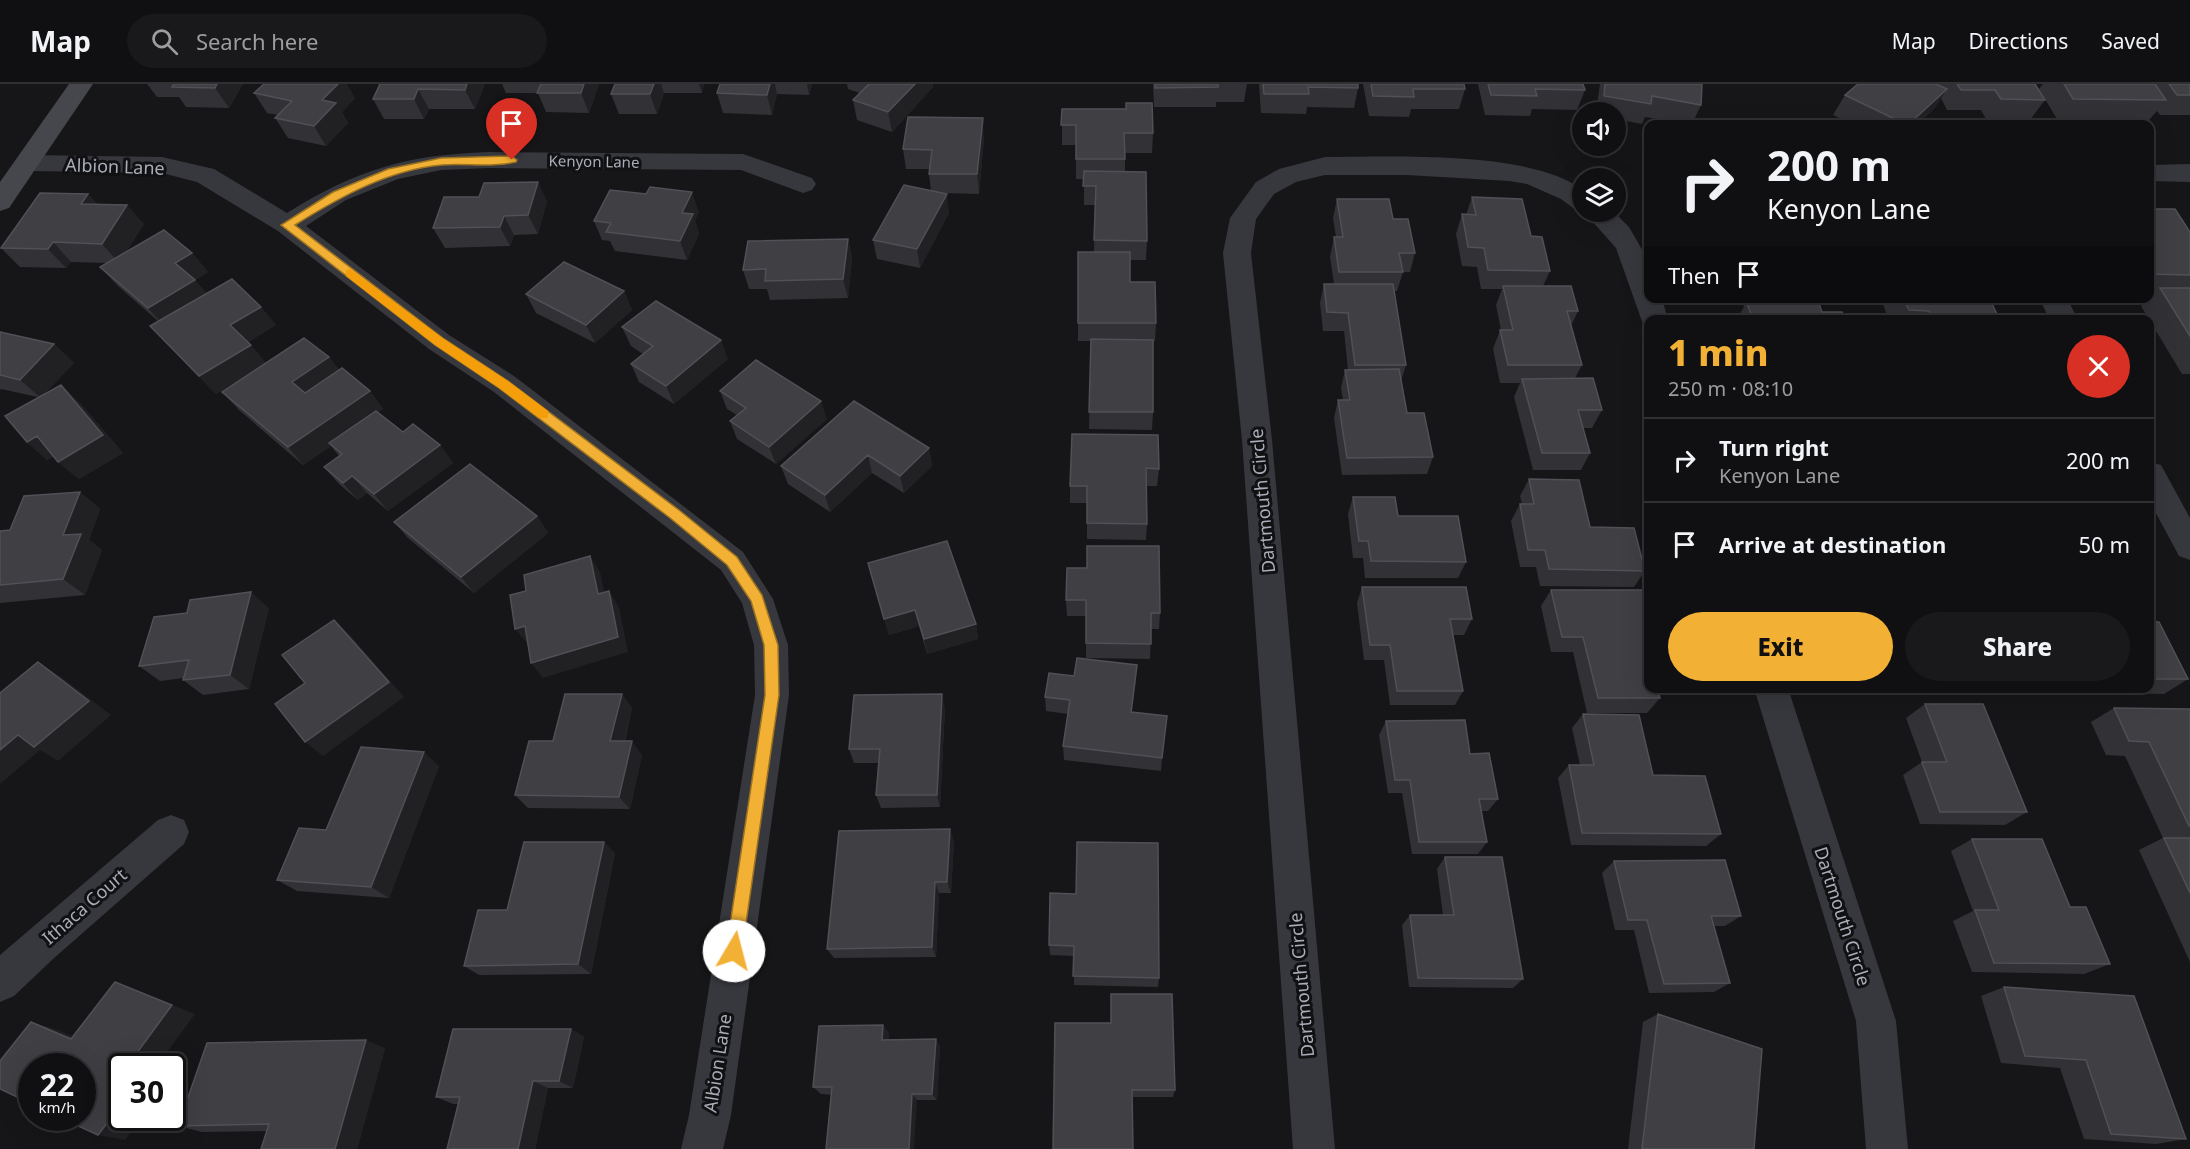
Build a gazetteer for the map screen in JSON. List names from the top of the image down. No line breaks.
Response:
{"streets":{"street":["Kenyon Lane","Albion Lane","Dartmouth Circle","Ithaca Court"]},"crossings":[["Kenyon Lane","Albion Lane"]],"page":{"header":"Map","search":"Search here","nav":["Map","Directions","Saved"],"turn":["200 m","Kenyon Lane"],"then":"Then","heading":["1 min","250 m · 08:10"],"list":[{"name":"Turn right","note":"Kenyon Lane","value":"200 m"},{"name":"Arrive at destination","value":"50 m"}],"buttons":["Exit","Share"],"speed":"22 km/h","limit":"30"}}
